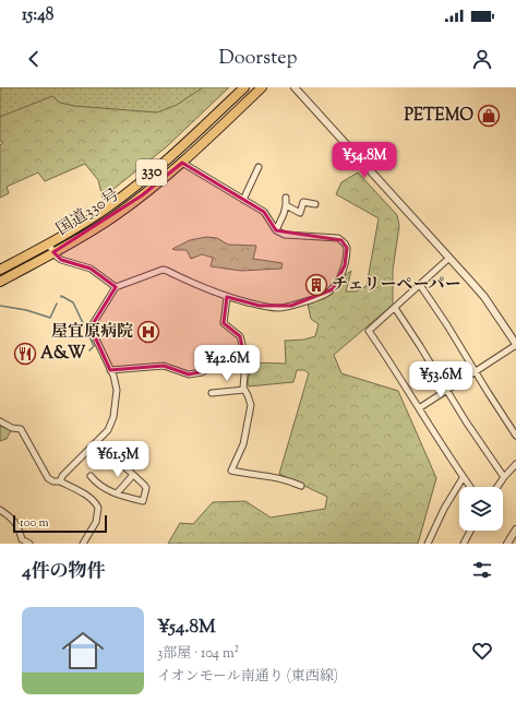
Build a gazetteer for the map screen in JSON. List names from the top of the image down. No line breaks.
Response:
{"streets":{"highway":["330","国道330号"]},"places":{"shop":["PETEMO"],"building":["チェリーペーパー"],"hospital":["屋宜原病院"],"restaurant":["A&W"]},"scale_bar":"100 m","page":{"status":"15:48","header":"Doorstep","price":["¥54.8M","¥42.6M","¥53.6M","¥61.5M"],"scale":"100 m","heading":"4件の物件","list":[{"name":"¥54.8M","note":"3部屋 · 104 m² · イオンモール南通り (東西線)"}]}}
